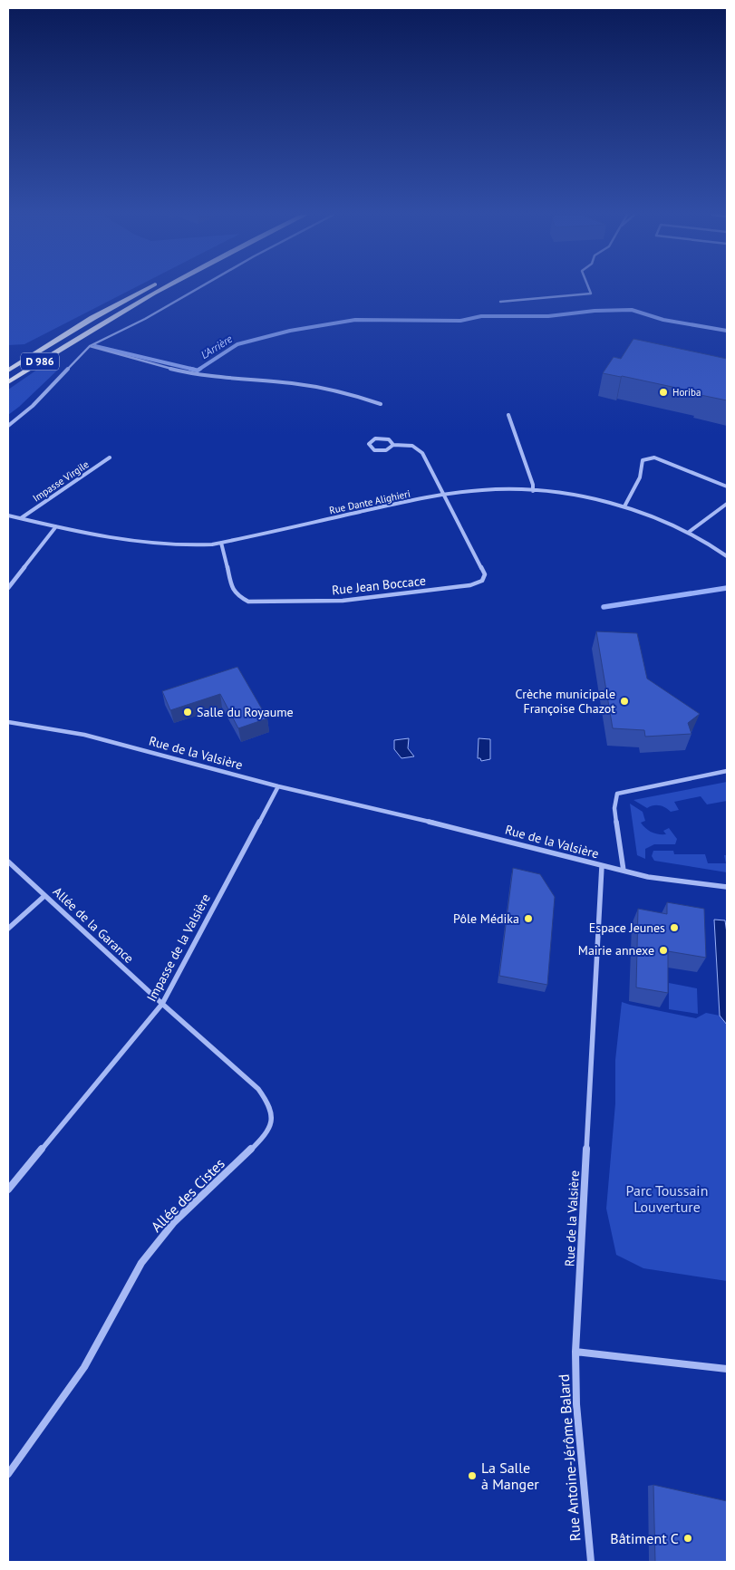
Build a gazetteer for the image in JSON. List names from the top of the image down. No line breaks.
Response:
{"streets":{"main road":["D 986"],"street":["Impasse Virgile","Rue Dante Alighieri","Rue Jean Boccace","Rue de la Valsière","Allée de la Garance","Impasse de la Valsière","Allée des Cistes","Rue Antoine-Jérôme Balard"]},"crossings":[["Impasse Virgile","Rue Dante Alighieri"],["Rue Dante Alighieri","Rue Jean Boccace"],["Rue de la Valsière","Impasse de la Valsière"],["Rue de la Valsière","Rue Antoine-Jérôme Balard"],["Allée de la Garance","Impasse de la Valsière"],["Allée de la Garance","Allée des Cistes"],["Impasse de la Valsière","Allée des Cistes"]],"water":["L'Arrière"],"parks":["Parc Toussain Louverture"],"places":["Horiba","Crèche municipale Françoise Chazot","Salle du Royaume","Pôle Médika","Espace Jeunes","Mairie annexe","La Salle à Manger","Bâtiment C"]}
